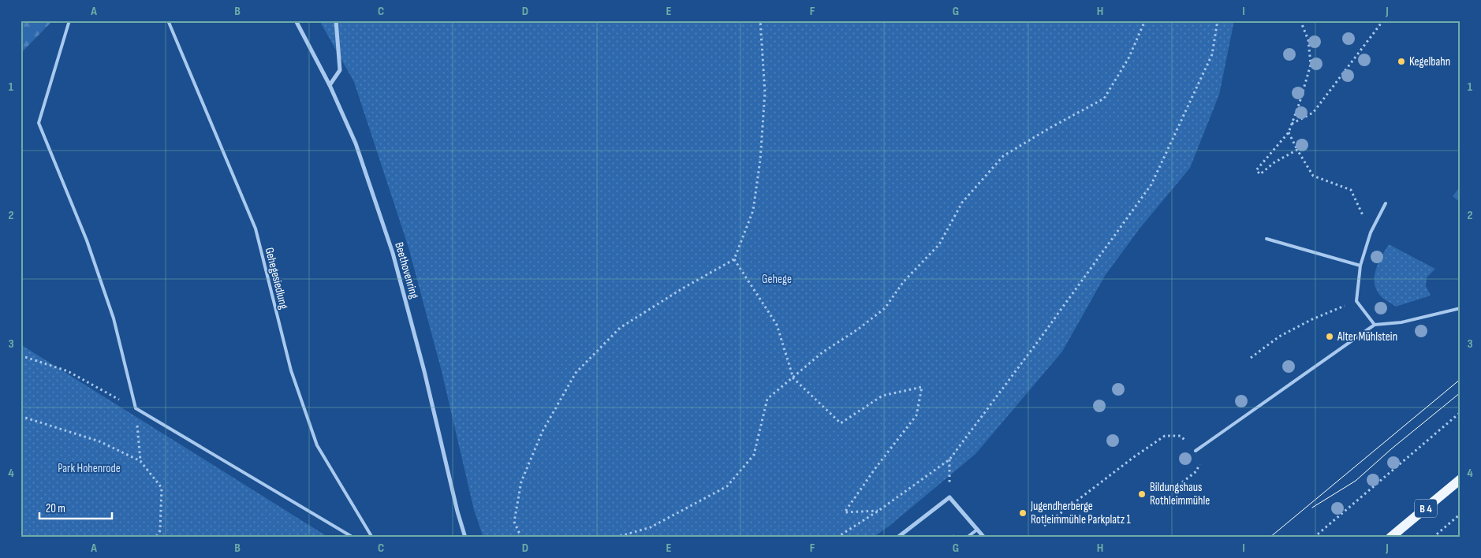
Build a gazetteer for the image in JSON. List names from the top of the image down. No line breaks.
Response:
{"streets":{"main road":["B 4"],"street":["Beethovenring"],"lane":["Gehegesiedlung"]},"parks":["Gehege","Park Hohenrode"],"places":["Kegelbahn","Alter Mühlstein","Bildungshaus Rothleimmühle","Jugendherberge Rotleimmühle Parkplatz 1"],"scale_bar":"20 m","grid":{"columns":["A","B","C","D","E","F","G","H","I","J"],"rows":["1","2","3","4"]}}
